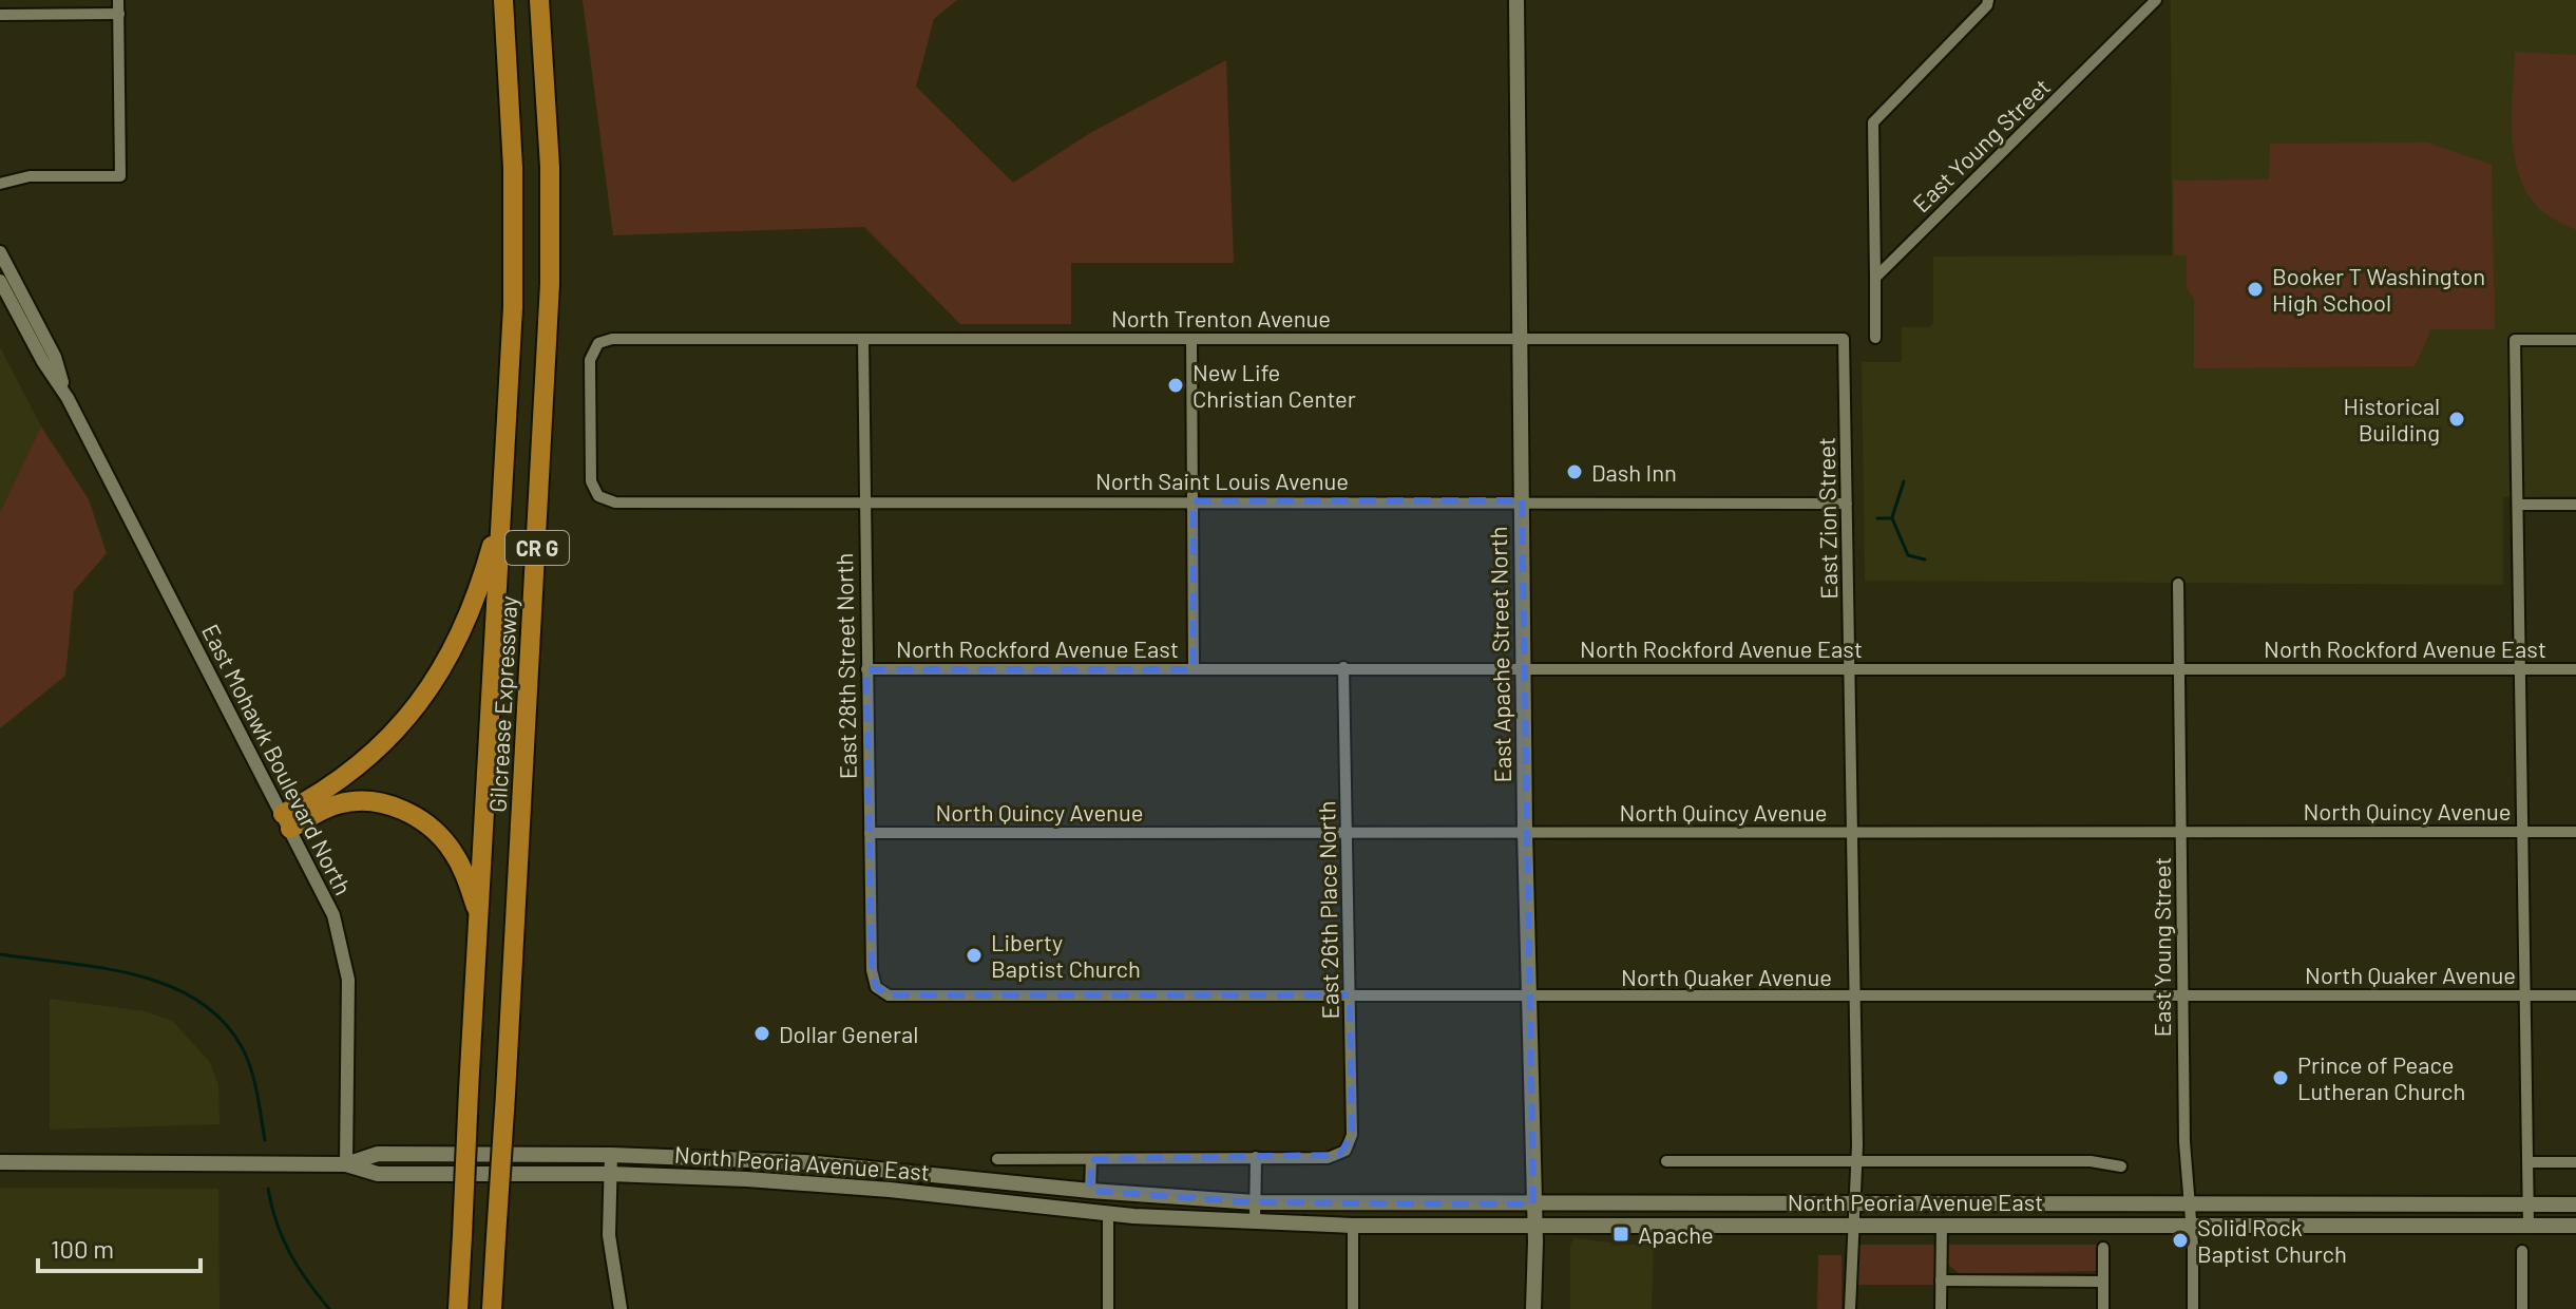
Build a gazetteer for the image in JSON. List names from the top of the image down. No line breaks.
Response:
{"streets":{"highway":["CR G","Gilcrease Expressway"],"main road":["East Apache Street North","North Peoria Avenue East"],"street":["East Young Street","North Trenton Avenue","North Saint Louis Avenue","East Zion Street","North Rockford Avenue East","East 28th Street North","East Mohawk Boulevard North","North Quincy Avenue","East 26th Place North","North Quaker Avenue"]},"crossings":[["East Young Street","North Rockford Avenue East"],["East Young Street","North Quincy Avenue"],["East Young Street","North Quaker Avenue"],["East Young Street","North Peoria Avenue East"],["North Trenton Avenue","North Saint Louis Avenue"],["North Trenton Avenue","East Zion Street"],["North Trenton Avenue","East Apache Street North"],["North Trenton Avenue","East 28th Street North"],["North Saint Louis Avenue","East Zion Street"],["North Saint Louis Avenue","East Apache Street North"],["North Saint Louis Avenue","East 28th Street North"],["East Zion Street","North Rockford Avenue East"],["East Zion Street","North Quincy Avenue"],["East Zion Street","North Quaker Avenue"],["East Zion Street","North Peoria Avenue East"],["North Rockford Avenue East","East Apache Street North"],["North Rockford Avenue East","East 28th Street North"],["North Rockford Avenue East","East 26th Place North"],["East Apache Street North","North Quincy Avenue"],["East Apache Street North","North Quaker Avenue"],["East Apache Street North","North Peoria Avenue East"],["East 28th Street North","North Quincy Avenue"],["East 28th Street North","North Quaker Avenue"],["East Mohawk Boulevard North","North Peoria Avenue East"],["North Quincy Avenue","East 26th Place North"],["East 26th Place North","North Quaker Avenue"]],"places":{"other":["Booker T Washington High School","New Life Christian Center","Historical Building","Dash Inn","Liberty Baptist Church","Dollar General","Prince of Peace Lutheran Church","Solid Rock Baptist Church"],"transit":["Apache"]},"scale_bar":"100 m"}
